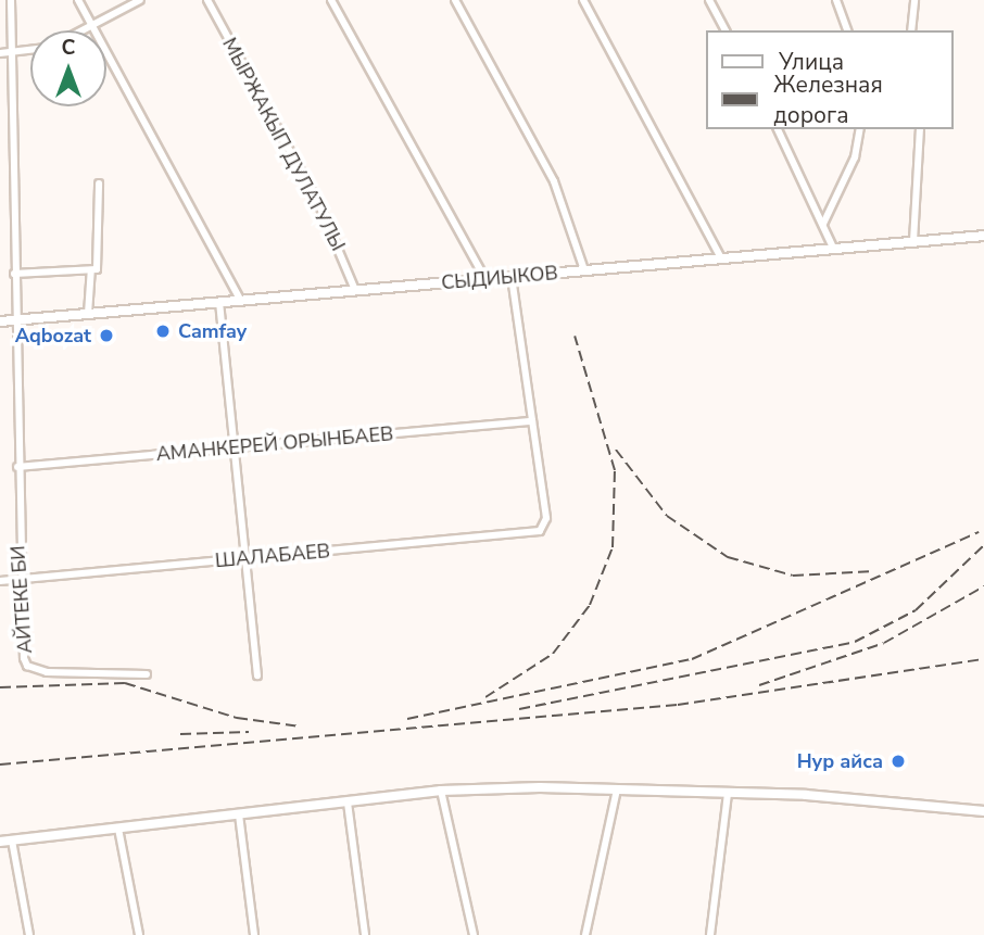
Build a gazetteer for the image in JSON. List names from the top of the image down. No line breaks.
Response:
{"streets":{"street":["МЫРЖАКЫП ДУЛАТУЛЫ","СЫДИЫКОВ","АМАНКЕРЕЙ ОРЫНБАЕВ","ШАЛАБАЕВ","АЙТЕКЕ БИ"]},"crossings":[["МЫРЖАКЫП ДУЛАТУЛЫ","СЫДИЫКОВ"],["СЫДИЫКОВ","АЙТЕКЕ БИ"],["АМАНКЕРЕЙ ОРЫНБАЕВ","ШАЛАБАЕВ"],["АМАНКЕРЕЙ ОРЫНБАЕВ","АЙТЕКЕ БИ"],["ШАЛАБАЕВ","АЙТЕКЕ БИ"]],"places":["Camfay","Aqbozat","Нур айса"],"legend":["Улица","Железная дорога"],"north":"top"}
